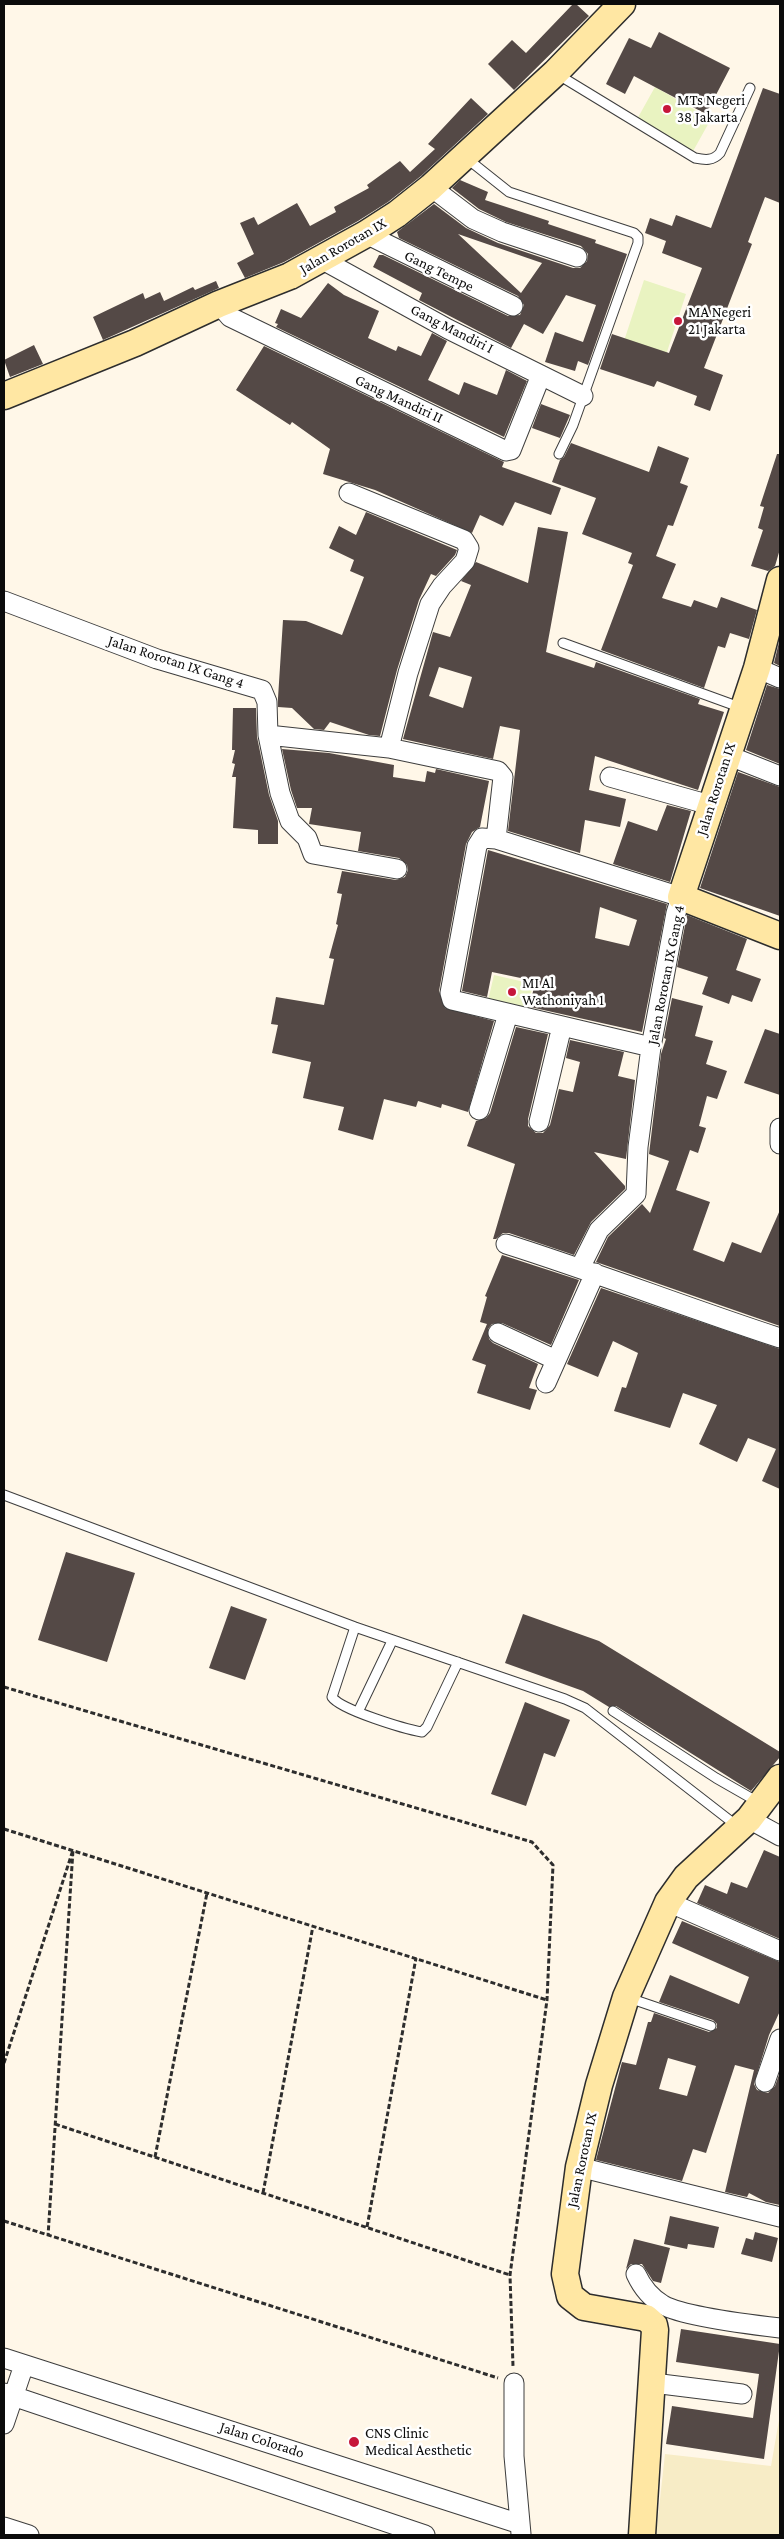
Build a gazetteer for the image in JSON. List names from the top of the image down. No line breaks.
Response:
{"streets":{"street":["Jalan Rorotan IX","Gang Tempe","Gang Mandiri I","Gang Mandiri II","Jalan Rorotan IX Gang 4","Jalan Colorado"]},"crossings":[["Jalan Rorotan IX","Gang Tempe"],["Jalan Rorotan IX","Gang Mandiri I"],["Jalan Rorotan IX","Gang Mandiri II"],["Jalan Rorotan IX","Jalan Rorotan IX Gang 4"],["Gang Mandiri I","Gang Mandiri II"]],"places":["MTs Negeri 38 Jakarta","MA Negeri 21 Jakarta","MI Al Wathoniyah 1","CNS Clinic Medical Aesthetic"]}
